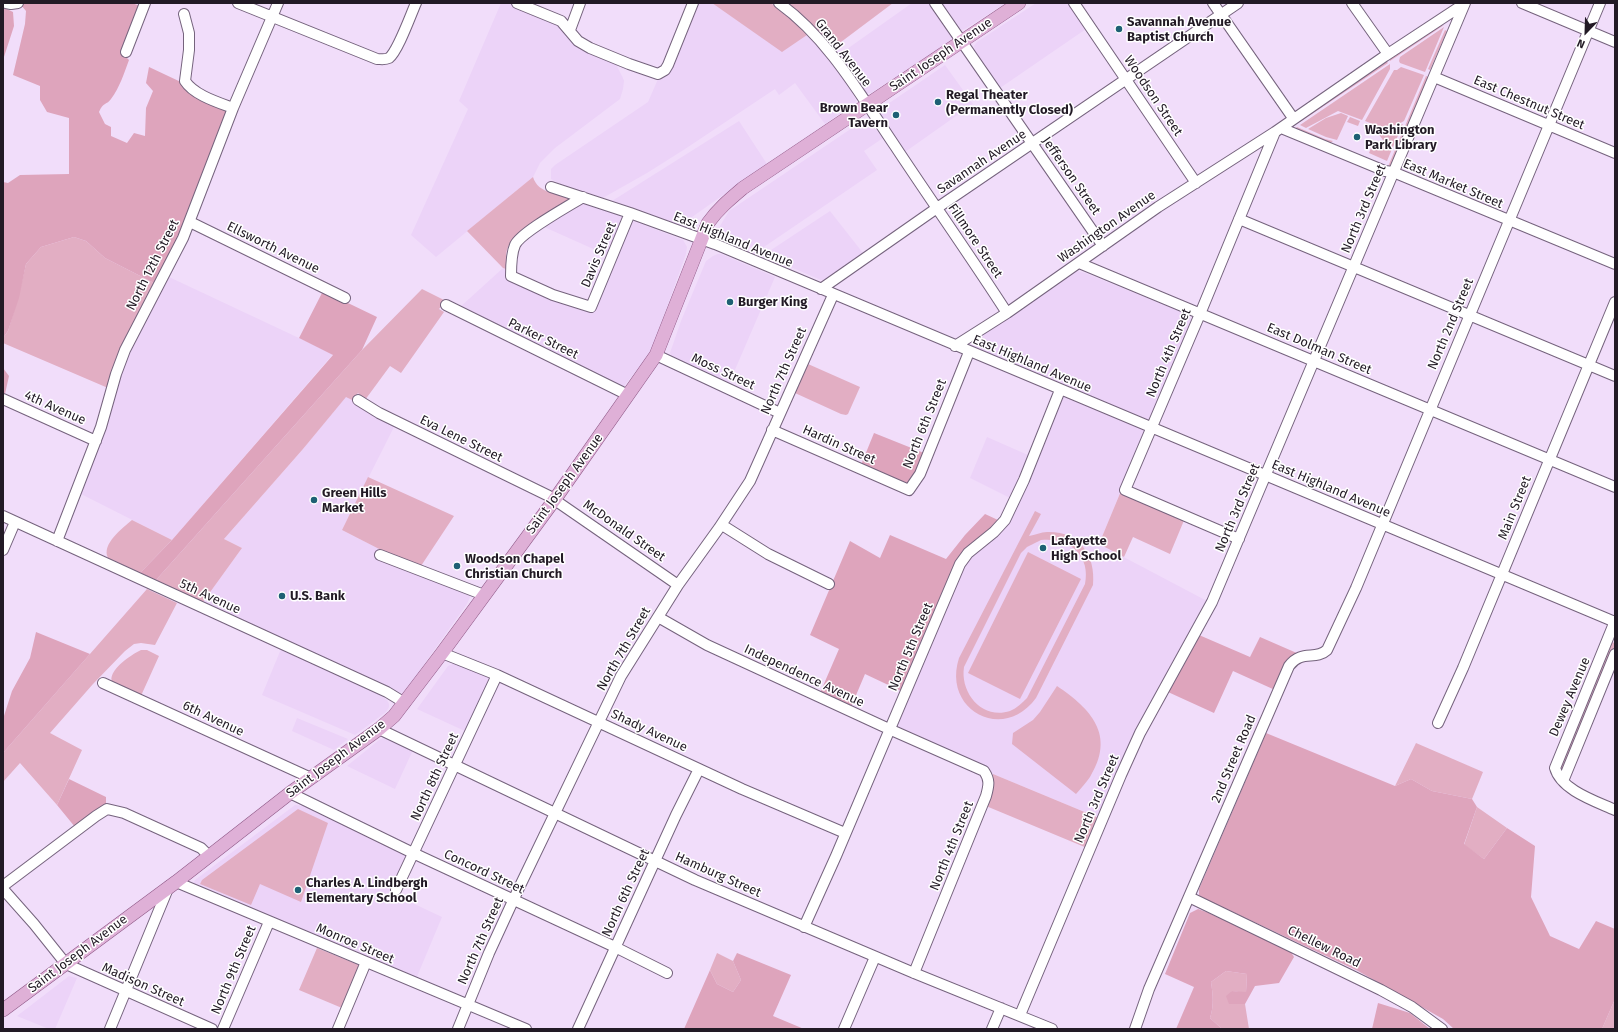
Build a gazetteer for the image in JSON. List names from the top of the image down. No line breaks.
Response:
{"streets":{"main road":["Saint Joseph Avenue"],"street":["Grand Avenue","Woodson Street","East Chestnut Street","Savannah Avenue","Jefferson Street","East Market Street","North 3rd Street","Washington Avenue","East Highland Avenue","Fillmore Street","Ellsworth Avenue","Davis Street","North 12th Street","North 2nd Street","Parker Street","East Dolman Street","North 4th Street","North 7th Street","Moss Street","4th Avenue","North 6th Street","Eva Lene Street","Hardin Street","Main Street","McDonald Street","5th Avenue","North 5th Street","Independence Avenue","Dewey Avenue","6th Avenue","Shady Avenue","2nd Street Road","North 8th Street","Concord Street","Hamburg Street","Monroe Street","Chellew Road","North 9th Street","Madison Street"]},"crossings":[["Grand Avenue","Saint Joseph Avenue"],["Grand Avenue","Fillmore Street"],["Saint Joseph Avenue","Jefferson Street"],["Saint Joseph Avenue","East Highland Avenue"],["Saint Joseph Avenue","Fillmore Street"],["Saint Joseph Avenue","Parker Street"],["Saint Joseph Avenue","Moss Street"],["Saint Joseph Avenue","Eva Lene Street"],["Saint Joseph Avenue","McDonald Street"],["Saint Joseph Avenue","5th Avenue"],["Saint Joseph Avenue","6th Avenue"],["Saint Joseph Avenue","Shady Avenue"],["Saint Joseph Avenue","Concord Street"],["Saint Joseph Avenue","Hamburg Street"],["Saint Joseph Avenue","Monroe Street"],["Saint Joseph Avenue","Madison Street"],["Woodson Street","Savannah Avenue"],["Woodson Street","Washington Avenue"],["East Chestnut Street","North 3rd Street"],["East Chestnut Street","North 2nd Street"],["Savannah Avenue","Jefferson Street"],["Savannah Avenue","East Highland Avenue"],["Savannah Avenue","Fillmore Street"],["Jefferson Street","Washington Avenue"],["East Market Street","North 3rd Street"],["East Market Street","Washington Avenue"],["East Market Street","North 2nd Street"],["East Market Street","North 4th Street"],["North 3rd Street","East Highland Avenue"],["North 3rd Street","East Dolman Street"],["North 3rd Street","North 4th Street"],["North 3rd Street","Hamburg Street"],["Washington Avenue","East Highland Avenue"],["Washington Avenue","Fillmore Street"],["Washington Avenue","East Dolman Street"],["Washington Avenue","North 4th Street"],["East Highland Avenue","Davis Street"],["East Highland Avenue","North 2nd Street"],["East Highland Avenue","North 4th Street"],["East Highland Avenue","North 7th Street"],["East Highland Avenue","North 6th Street"],["East Highland Avenue","Main Street"],["East Highland Avenue","North 5th Street"],["East Highland Avenue","Dewey Avenue"],["Ellsworth Avenue","North 12th Street"],["North 12th Street","4th Avenue"],["North 12th Street","5th Avenue"],["North 2nd Street","East Dolman Street"],["North 2nd Street","2nd Street Road"],["East Dolman Street","North 4th Street"],["East Dolman Street","Main Street"],["North 4th Street","Independence Avenue"],["North 4th Street","Hamburg Street"],["North 7th Street","Moss Street"],["North 7th Street","Hardin Street"],["North 7th Street","McDonald Street"],["North 7th Street","Independence Avenue"],["North 7th Street","Shady Avenue"],["North 7th Street","Concord Street"],["North 7th Street","Hamburg Street"],["North 7th Street","Monroe Street"],["North 6th Street","Hardin Street"],["North 6th Street","Shady Avenue"],["North 6th Street","Concord Street"],["North 6th Street","Hamburg Street"],["Eva Lene Street","McDonald Street"],["North 5th Street","Independence Avenue"],["North 5th Street","Shady Avenue"],["North 5th Street","Hamburg Street"],["Shady Avenue","North 8th Street"],["2nd Street Road","Chellew Road"],["North 8th Street","Concord Street"],["North 8th Street","Hamburg Street"],["Monroe Street","North 9th Street"]],"places":["Savannah Avenue Baptist Church","Regal Theater (Permanently Closed)","Brown Bear Tavern","Washington Park Library","Burger King","Green Hills Market","Lafayette High School","Woodson Chapel Christian Church","U.S. Bank","Charles A. Lindbergh Elementary School"],"north":"bottom left"}
